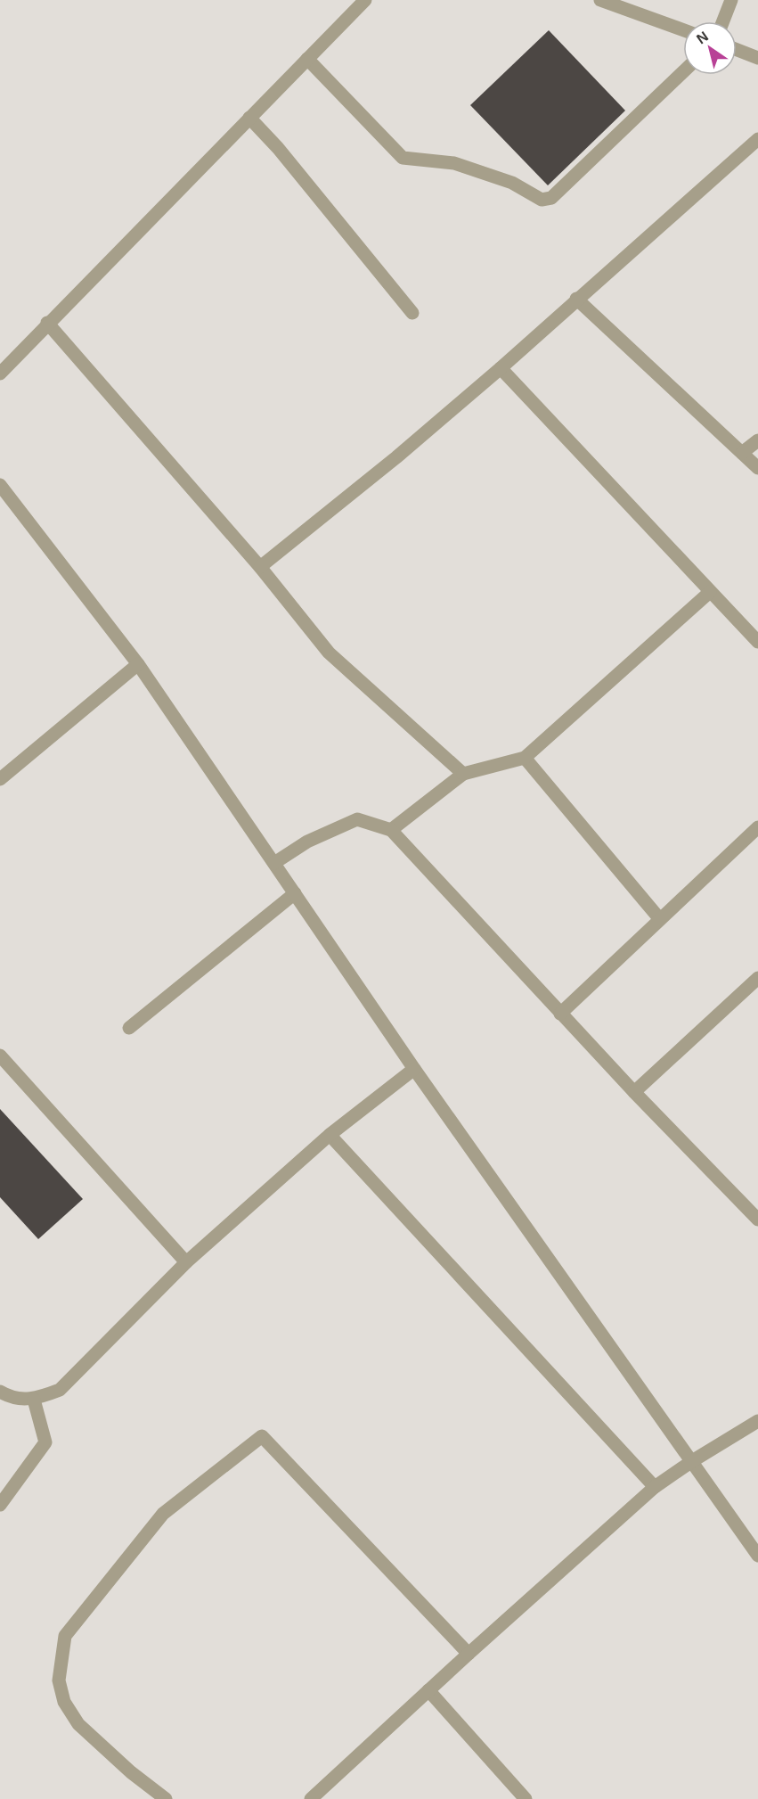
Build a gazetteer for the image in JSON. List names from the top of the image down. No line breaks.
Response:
{"north":"top left"}
